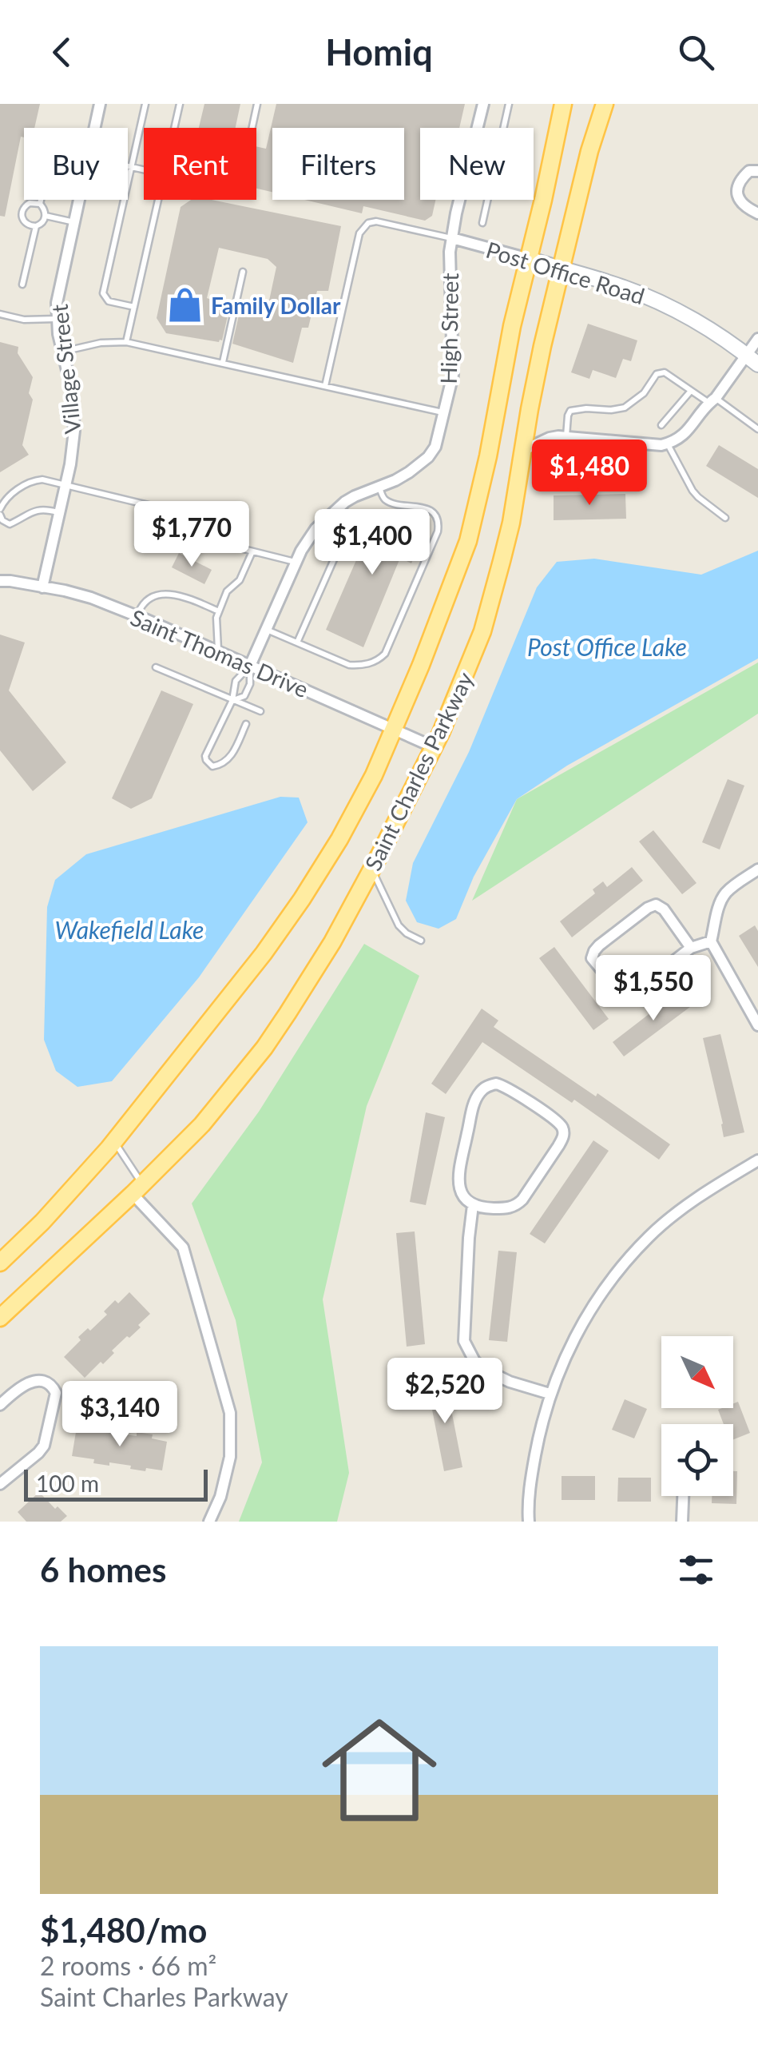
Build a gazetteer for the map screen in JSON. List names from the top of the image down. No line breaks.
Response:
{"streets":{"main road":["Saint Charles Parkway"],"street":["Post Office Road","High Street","Village Street","Saint Thomas Drive"]},"crossings":[["Post Office Road","High Street"],["Post Office Road","Saint Charles Parkway"],["High Street","Saint Thomas Drive"],["Village Street","Saint Thomas Drive"],["Saint Thomas Drive","Saint Charles Parkway"]],"water":["Post Office Lake","Wakefield Lake"],"places":{"shop":["Family Dollar"]},"scale_bar":"100 m","north":"bottom right","page":{"header":"Homiq","chip":["Buy","Rent","Filters","New"],"price":["$1,480","$1,770","$1,400","$1,550","$2,520","$3,140"],"scale":"100 m","heading":"6 homes","list":[{"name":"$1,480/mo","note":"2 rooms · 66 m² · Saint Charles Parkway"}]}}
